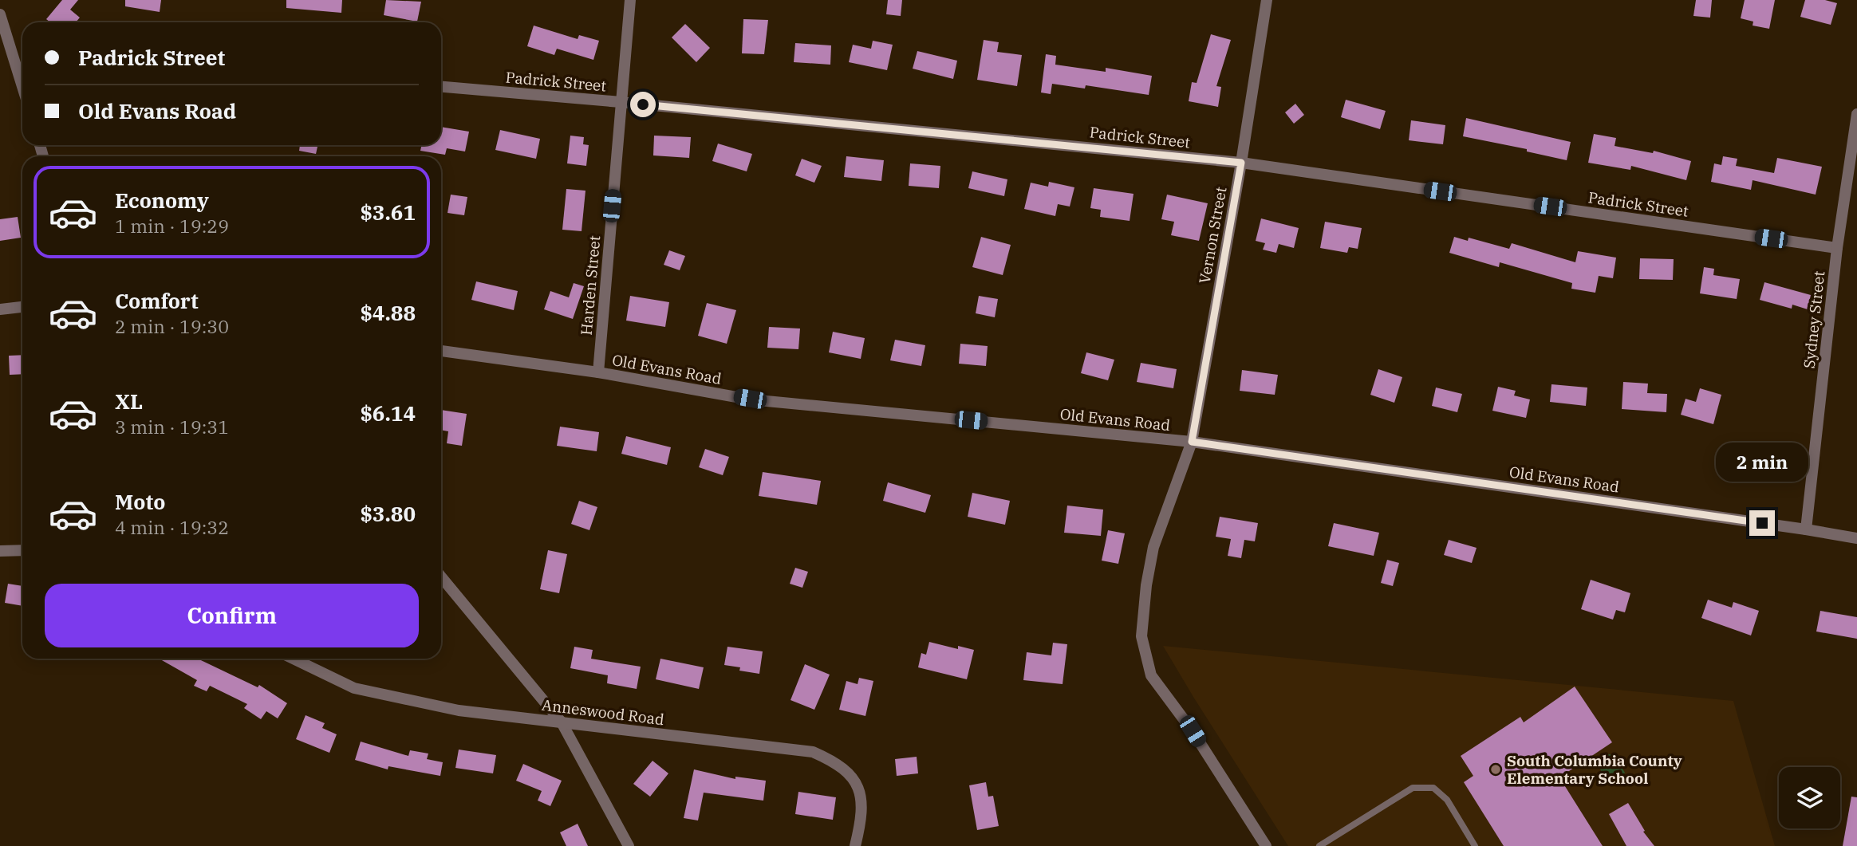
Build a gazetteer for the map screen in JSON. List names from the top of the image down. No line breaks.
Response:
{"streets":{"street":["Padrick Street","Vernon Street","Harden Street","Sydney Street","Old Evans Road","Anneswood Road"]},"crossings":[["Padrick Street","Vernon Street"],["Padrick Street","Harden Street"],["Padrick Street","Sydney Street"],["Vernon Street","Old Evans Road"],["Harden Street","Old Evans Road"],["Sydney Street","Old Evans Road"]],"places":["South Columbia County Elementary School"],"page":{"banner":["Padrick Street","Old Evans Road"],"list":[{"name":"Economy","note":"1 min · 19:29","value":"$3.61"},{"name":"Comfort","note":"2 min · 19:30","value":"$4.88"},{"name":"XL","note":"3 min · 19:31","value":"$6.14"},{"name":"Moto","note":"4 min · 19:32","value":"$3.80"}],"bubble":"2 min","buttons":"Confirm"}}
